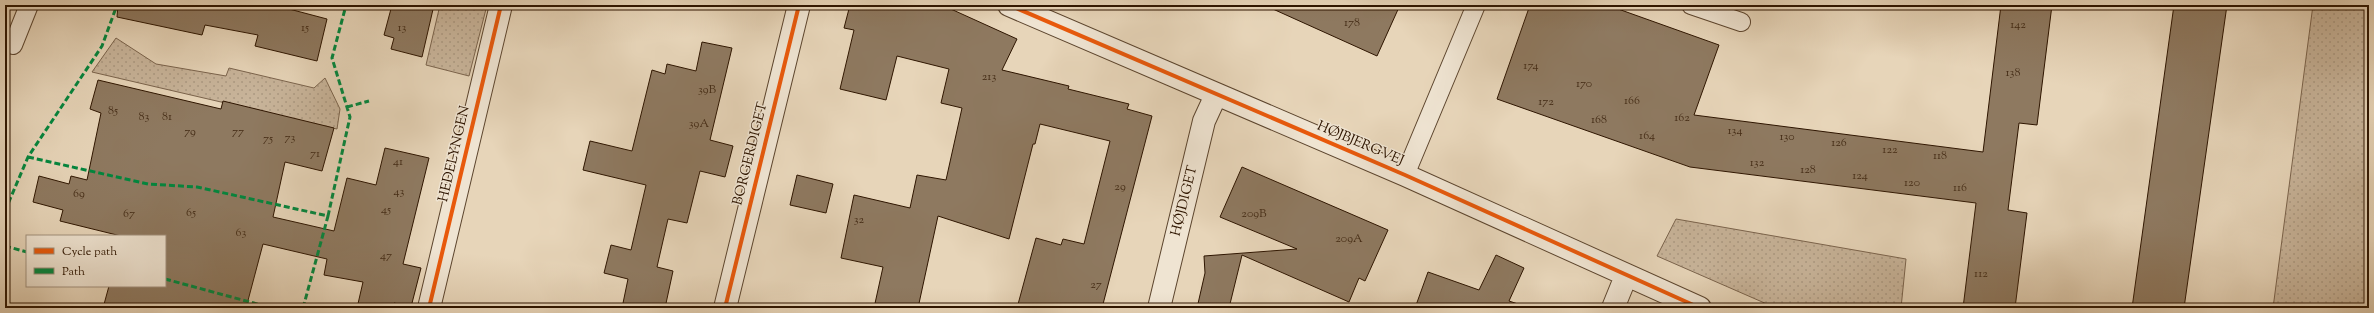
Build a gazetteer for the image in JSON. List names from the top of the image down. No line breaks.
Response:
{"streets":{"street":["HØJBJERGVEJ","HEDELYNGEN","BORGERDIGET","HØJDIGET"]},"crossings":[["HØJBJERGVEJ","HØJDIGET"]],"house_numbers":["178","142","15","13","174","138","213","170","39B","166","172","85","83","81","162","168","39A","134","79","77","164","130","73","75","126","122","71","118","41","132","128","124","120","29","116","43","69","45","65","67","209B","32","63","209A","47","112","27"],"legend":["Cycle path","Path"]}
